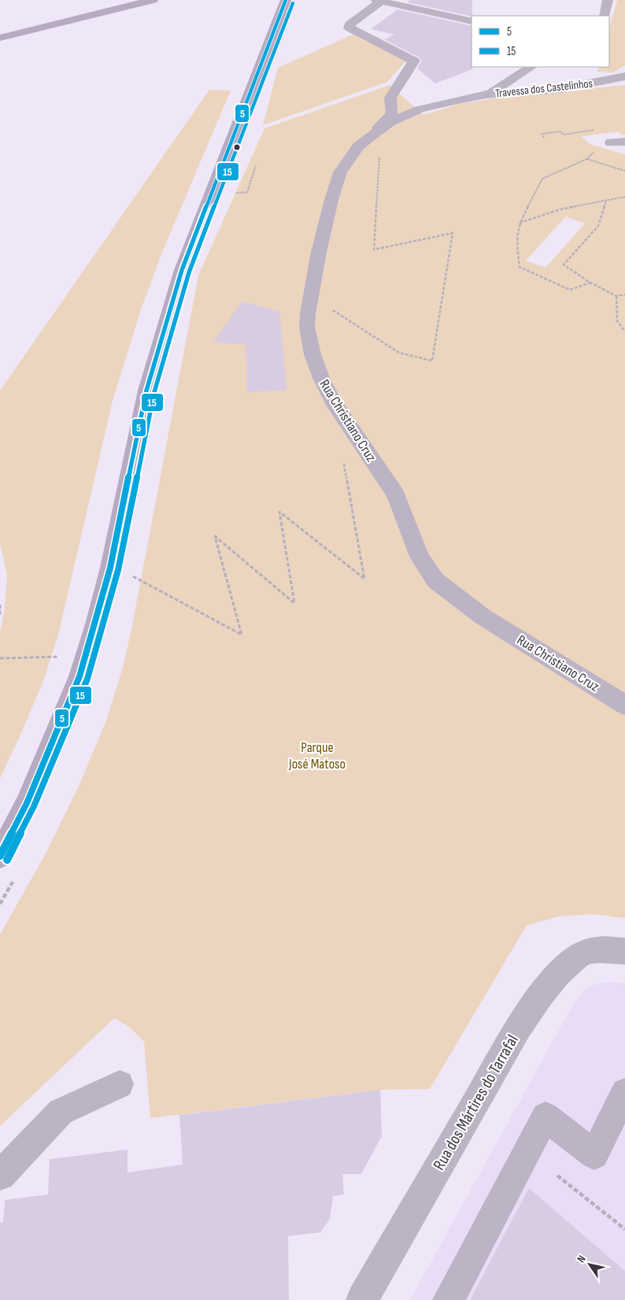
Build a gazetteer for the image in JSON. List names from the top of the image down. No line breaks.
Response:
{"streets":{"street":["Travessa dos Castelinhos","Rua Christiano Cruz","Rua dos Mártires do Tarrafal"]},"crossings":[["Travessa dos Castelinhos","Rua Christiano Cruz"]],"parks":["Parque José Matoso"],"lines":["transit line 5","transit line 15"],"legend":["5","15"],"north":"top left"}
